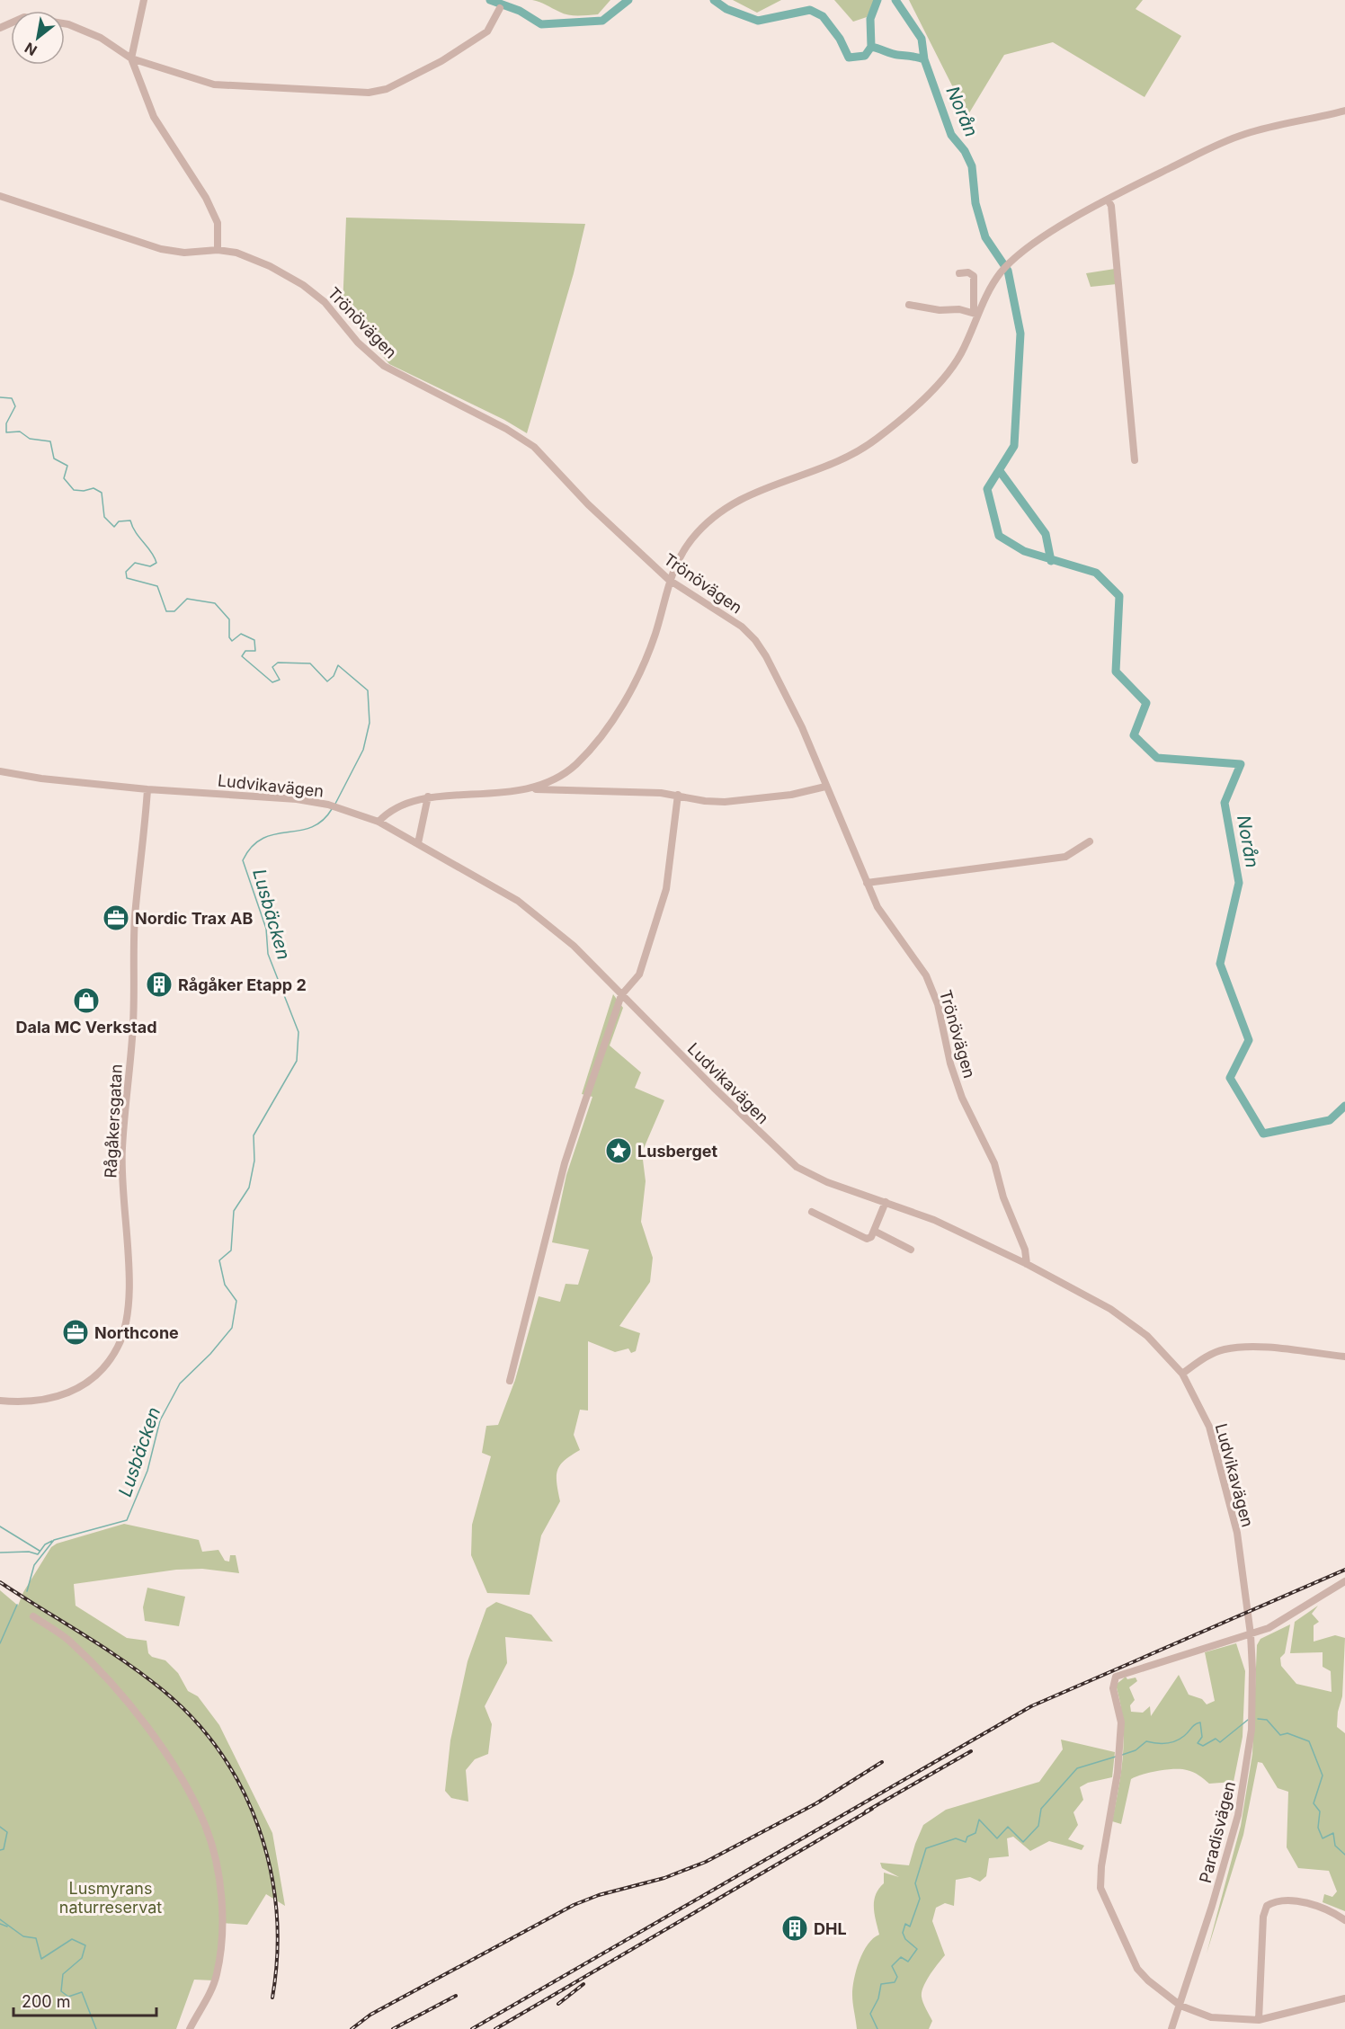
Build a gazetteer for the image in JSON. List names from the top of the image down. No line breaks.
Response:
{"streets":{"street":["Trönövägen","Ludvikavägen","Rågåkersgatan","Paradisvägen"]},"crossings":[["Trönövägen","Ludvikavägen"],["Ludvikavägen","Rågåkersgatan"],["Ludvikavägen","Paradisvägen"]],"water":["Norån","Lusbäcken"],"parks":["Lusmyrans naturreservat"],"places":{"office":["Nordic Trax AB","Northcone"],"building":["Rågåker Etapp 2","DHL"],"shop":["Dala MC Verkstad"],"place":["Lusberget"]},"scale_bar":"200 m","north":"bottom left"}
